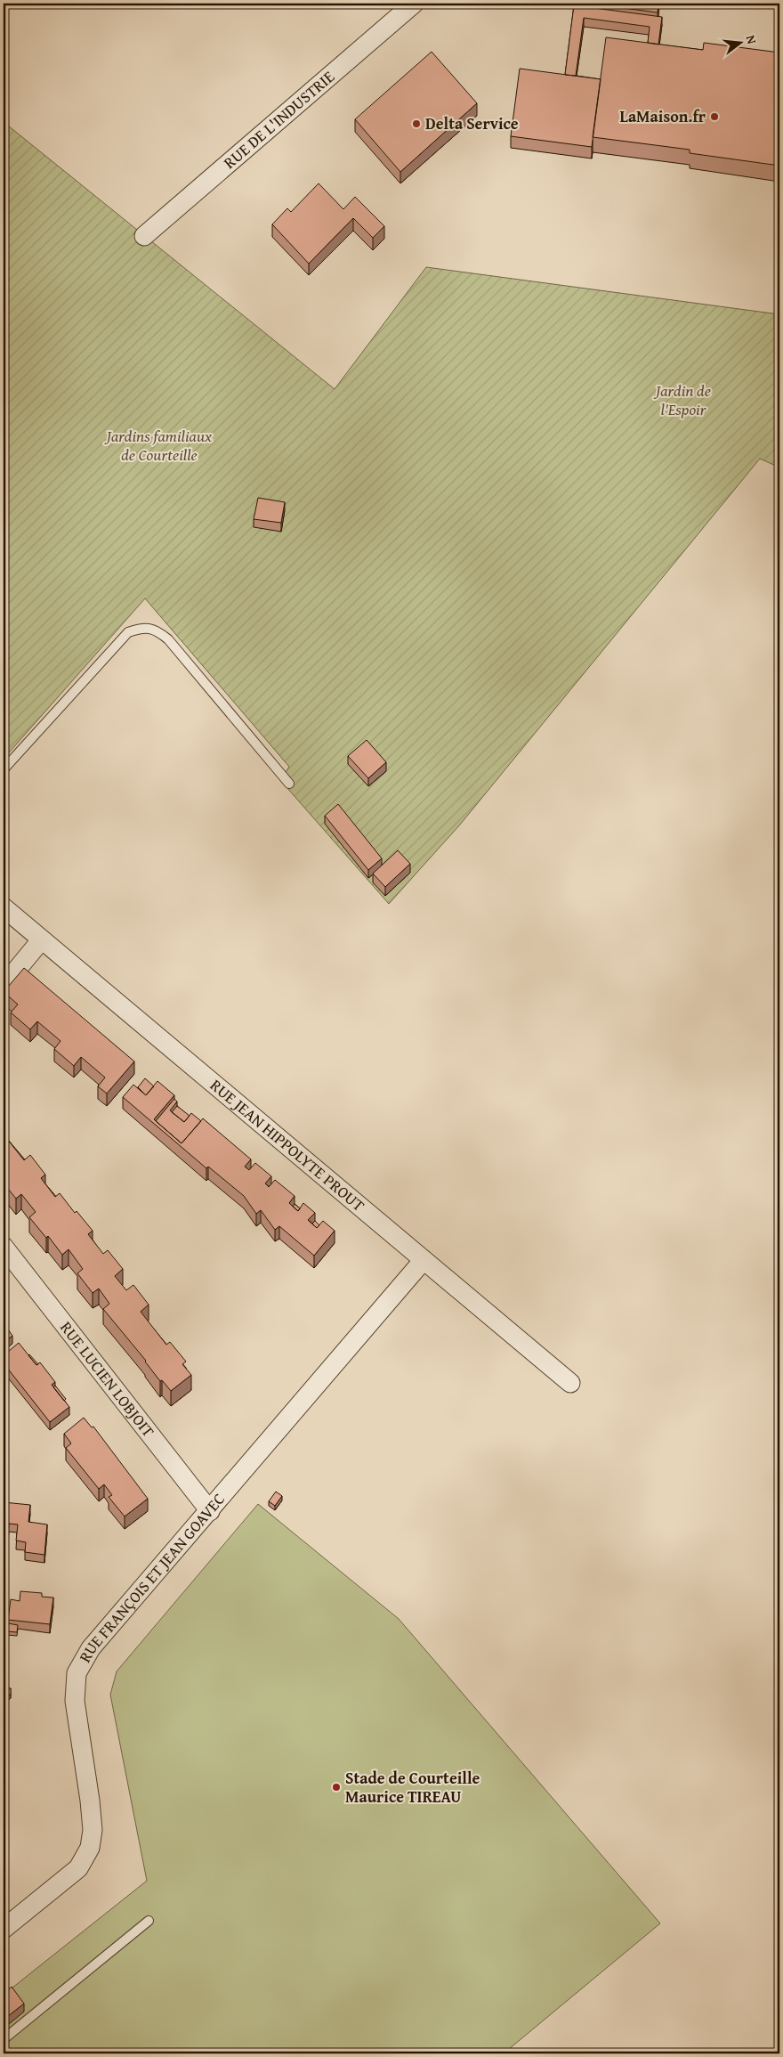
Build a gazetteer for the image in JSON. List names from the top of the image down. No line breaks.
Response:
{"streets":{"street":["RUE DE L'INDUSTRIE","RUE JEAN HIPPOLYTE PROUT","RUE LUCIEN LOBJOIT","RUE FRANÇOIS ET JEAN GOAVEC"]},"crossings":[["RUE JEAN HIPPOLYTE PROUT","RUE FRANÇOIS ET JEAN GOAVEC"],["RUE LUCIEN LOBJOIT","RUE FRANÇOIS ET JEAN GOAVEC"]],"parks":["Jardin de l'Espoir","Jardins familiaux de Courteille"],"places":["LaMaison.fr","Delta Service","Stade de Courteille Maurice TIREAU"],"north":"right"}
